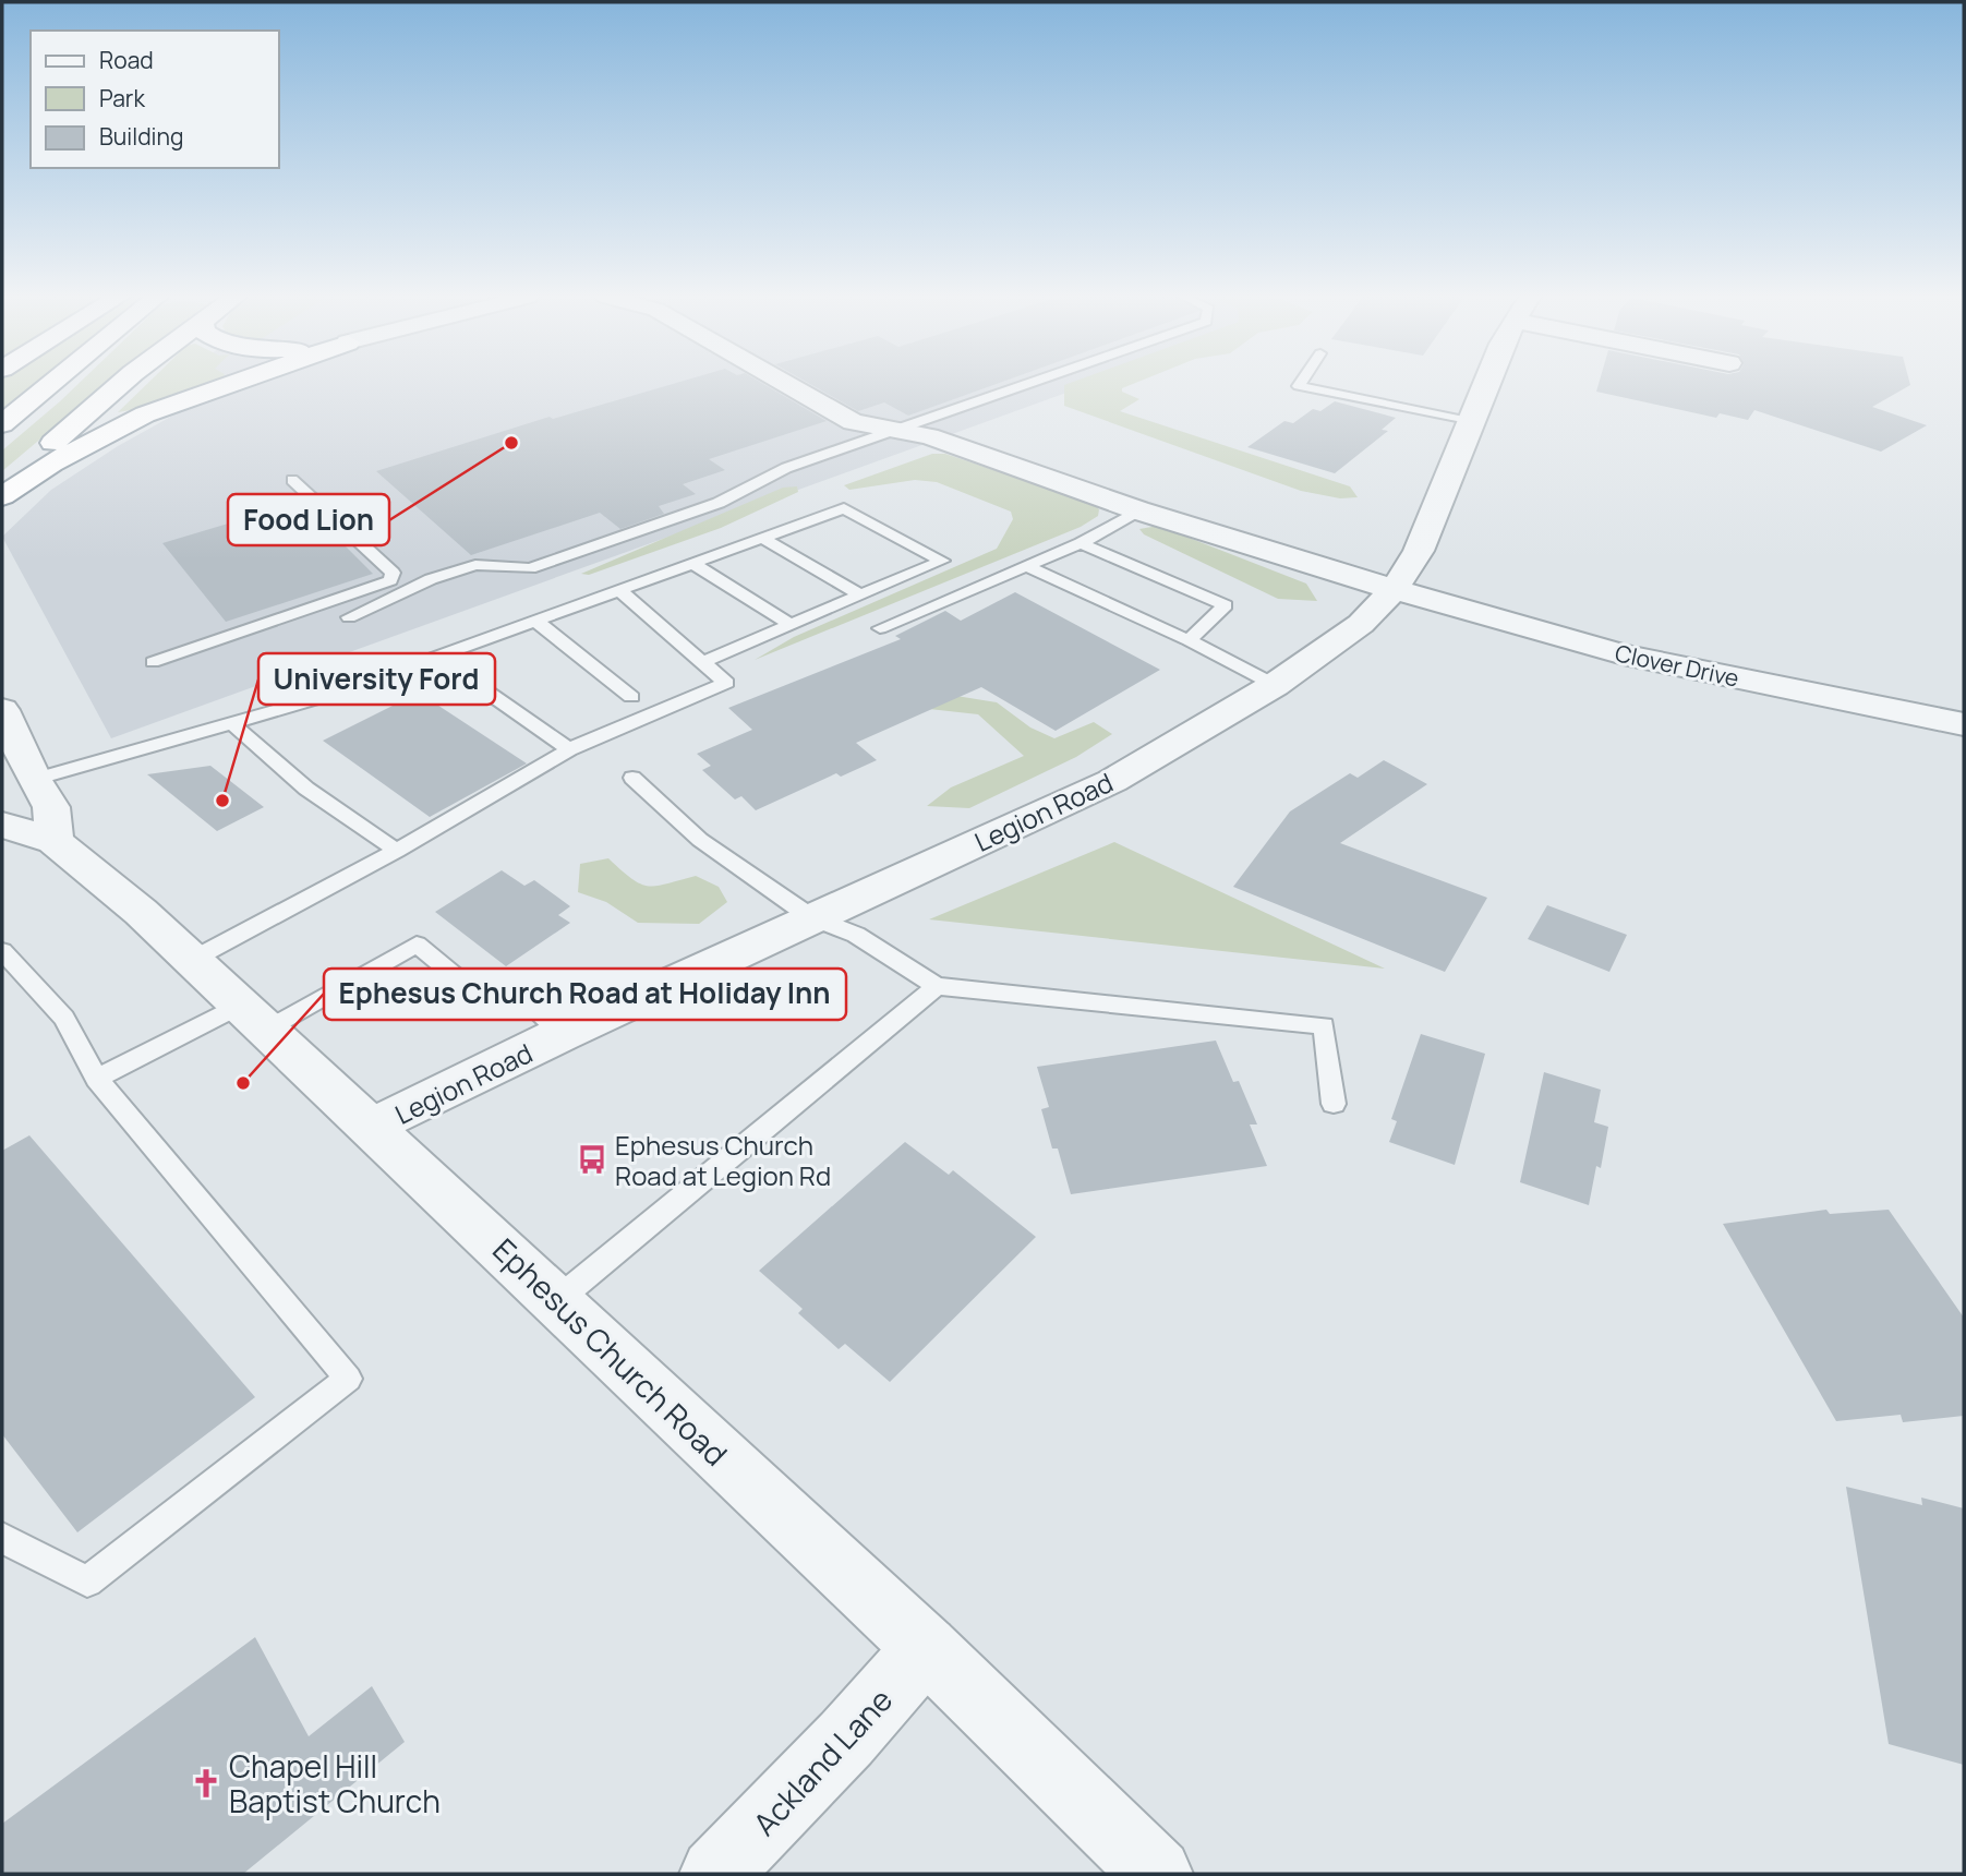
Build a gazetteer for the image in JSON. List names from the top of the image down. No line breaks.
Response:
{"streets":{"street":["Clover Drive","Legion Road","Ephesus Church Road","Ackland Lane"]},"crossings":[["Clover Drive","Legion Road"],["Legion Road","Ephesus Church Road"],["Ephesus Church Road","Ackland Lane"]],"places":{"other":["Food Lion","University Ford","Ephesus Church Road at Holiday Inn"],"bus stop":["Ephesus Church Road at Legion Rd"],"church":["Chapel Hill Baptist Church"]},"legend":["Road","Park","Building"]}
